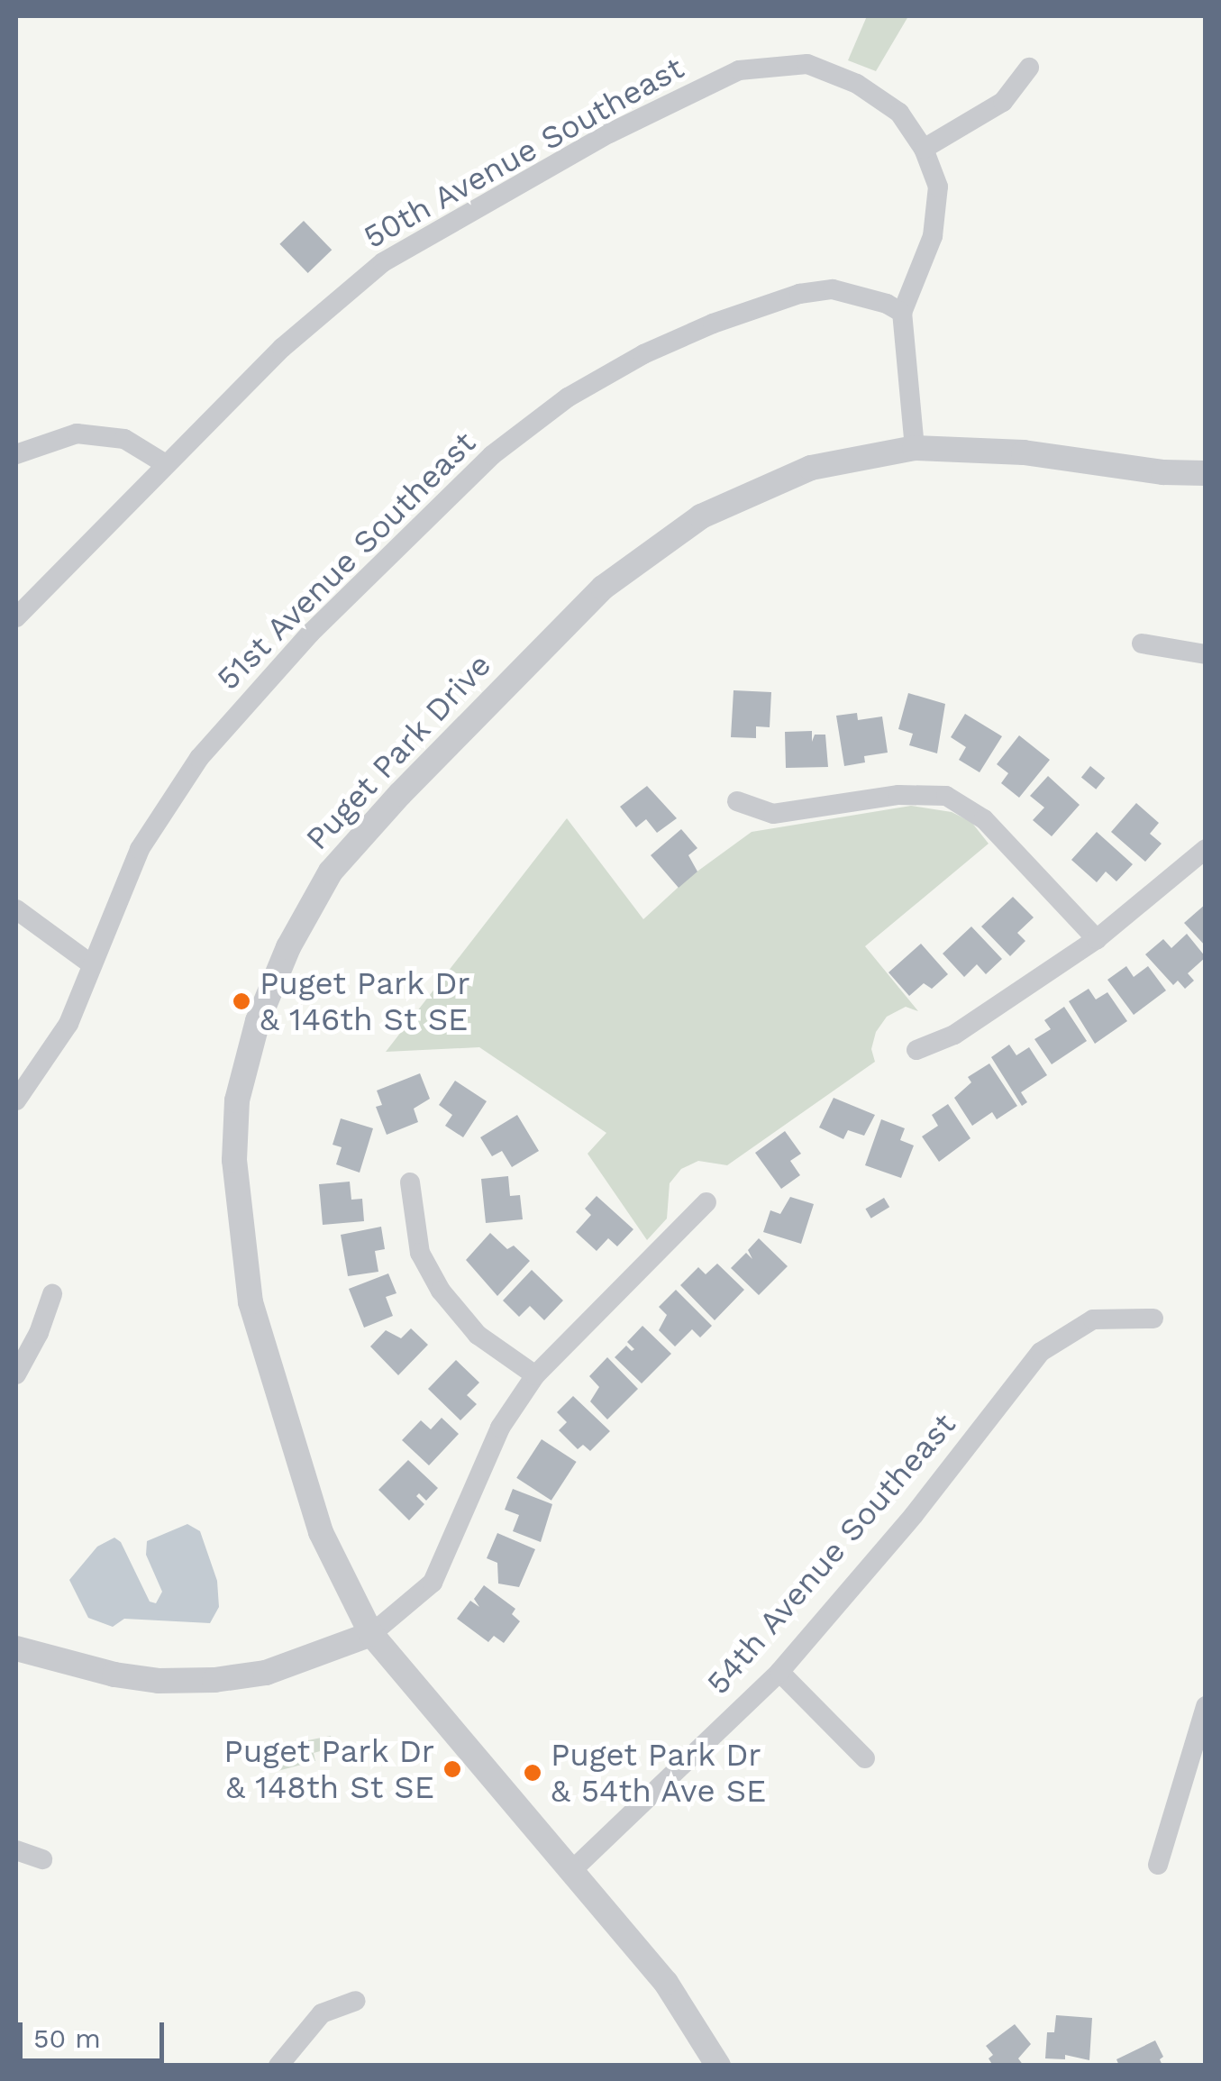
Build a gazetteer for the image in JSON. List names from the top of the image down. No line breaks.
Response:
{"streets":{"street":["50th Avenue Southeast","51st Avenue Southeast","Puget Park Drive","54th Avenue Southeast"]},"crossings":[["50th Avenue Southeast","51st Avenue Southeast"],["Puget Park Drive","54th Avenue Southeast"]],"places":["Puget Park Dr & 146th St SE","Puget Park Dr & 148th St SE","Puget Park Dr & 54th Ave SE"],"scale_bar":"50 m"}
